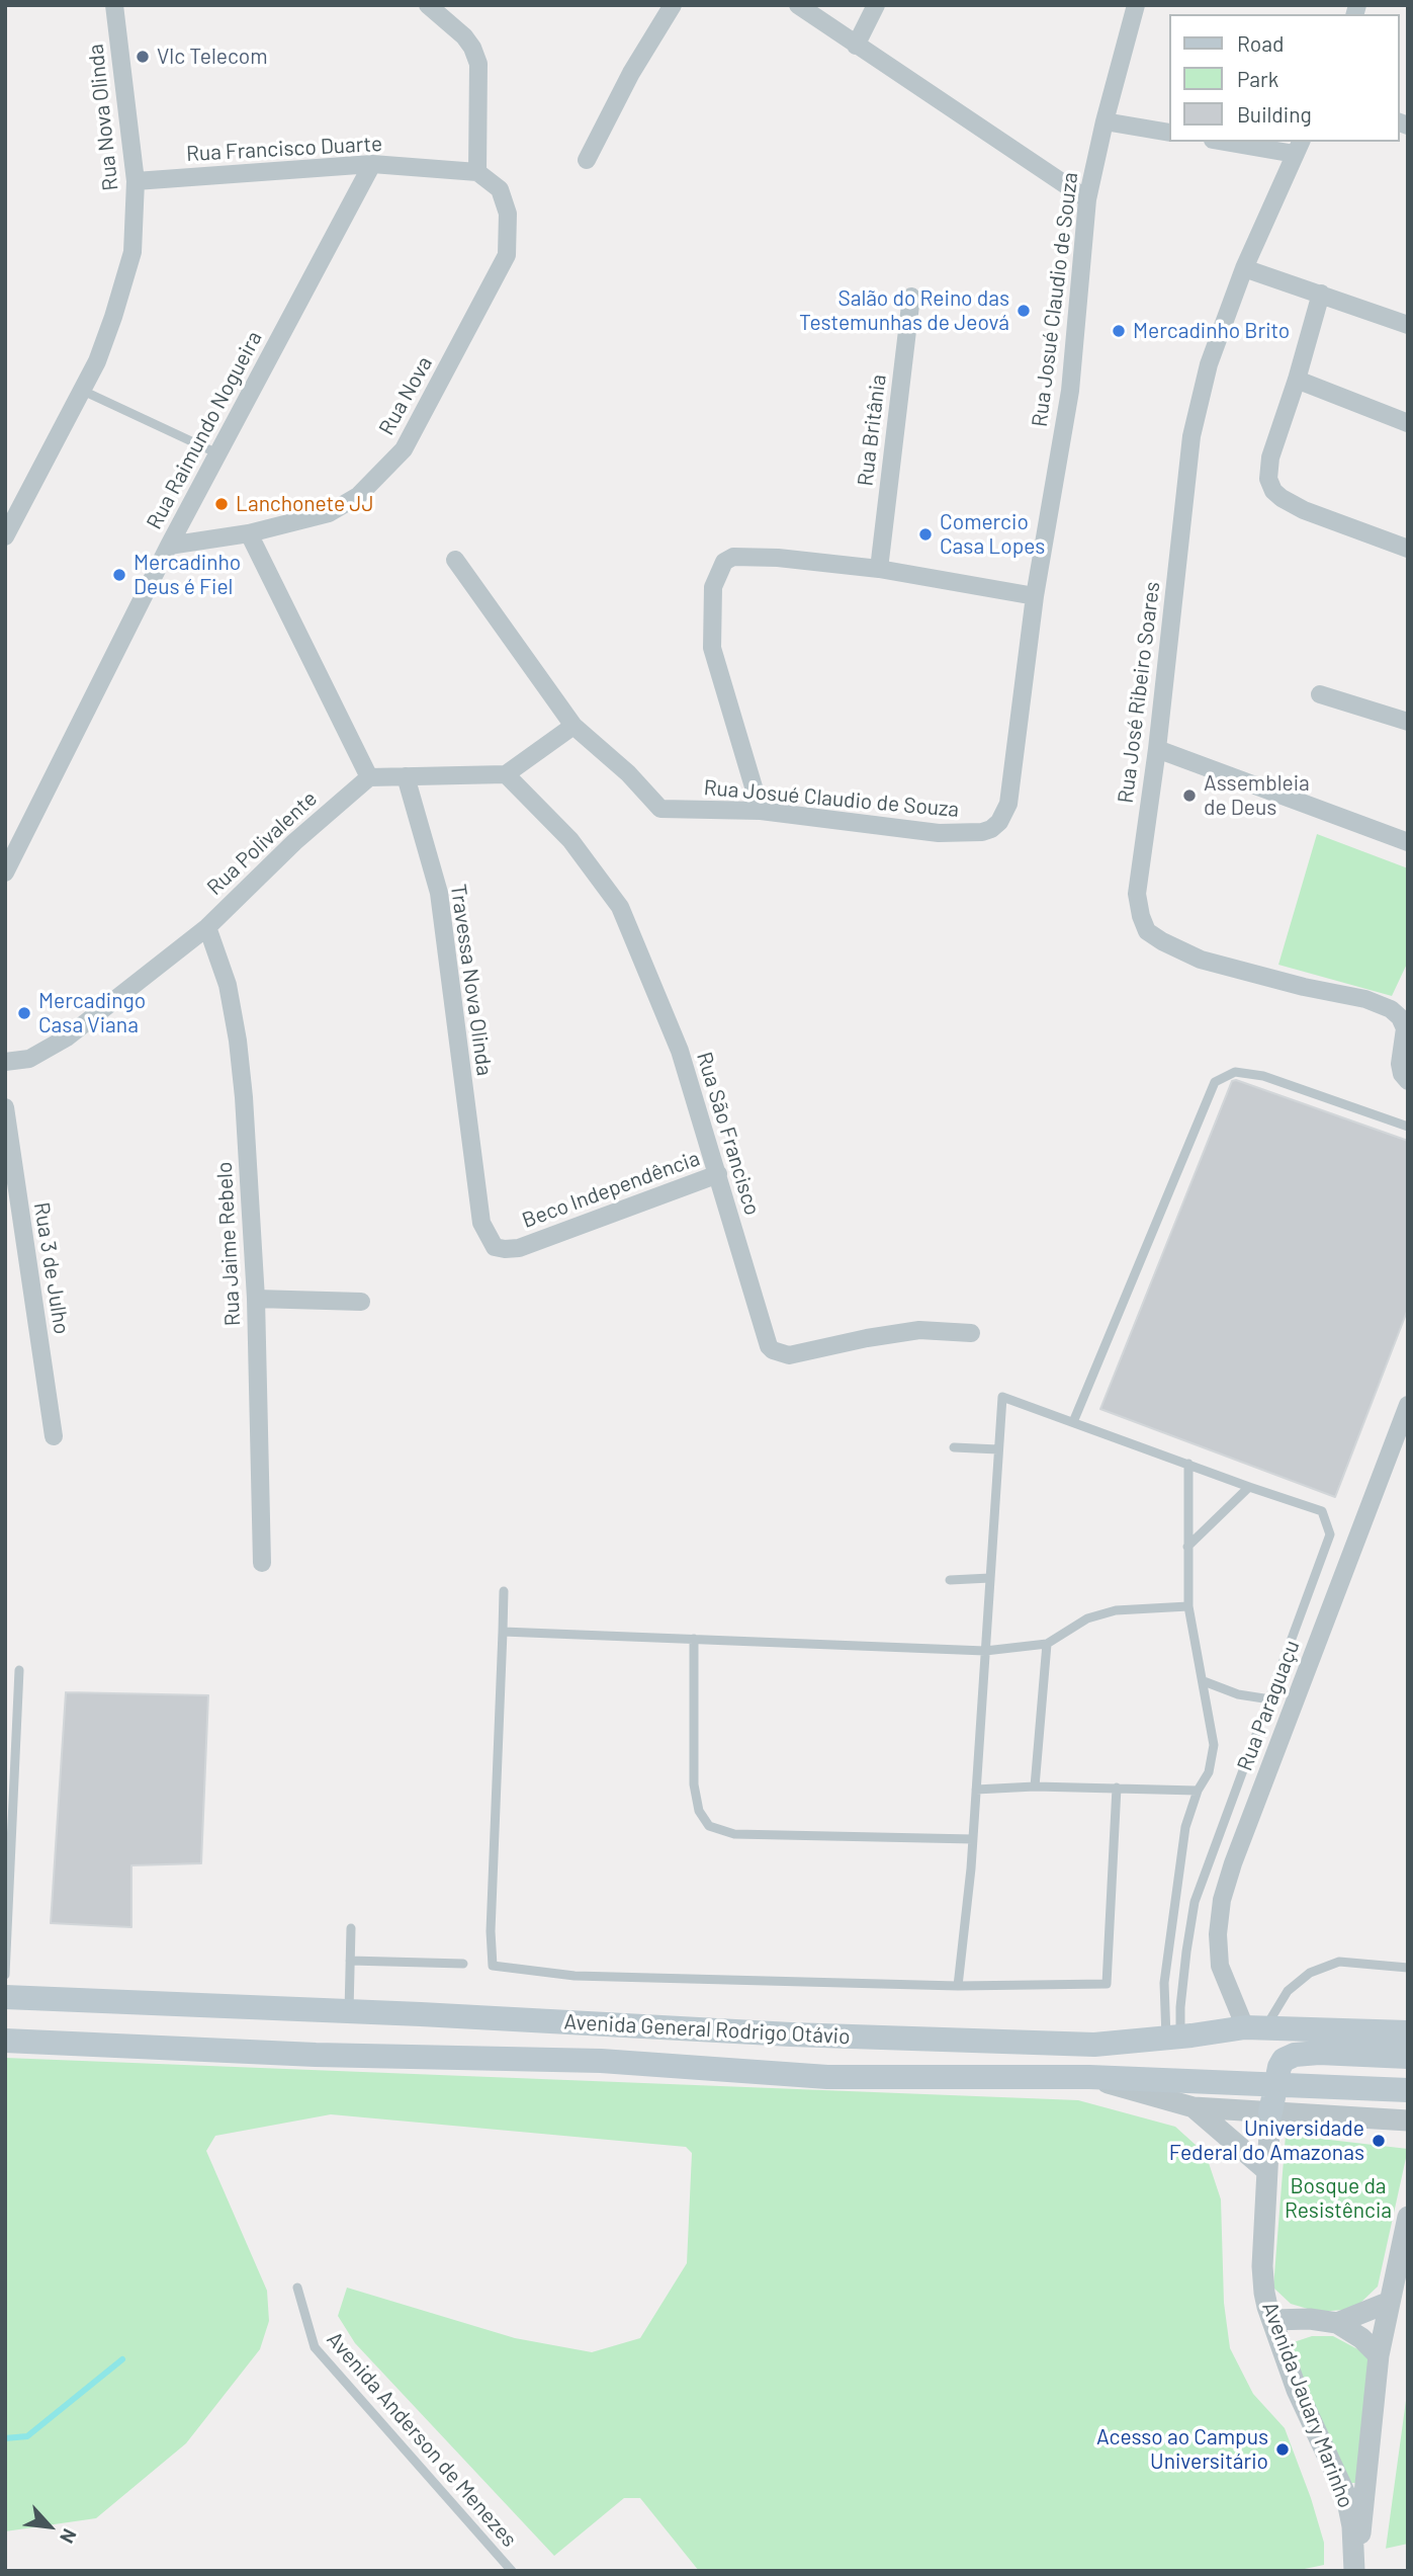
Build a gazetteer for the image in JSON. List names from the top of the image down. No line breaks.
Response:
{"streets":{"main road":["Avenida General Rodrigo Otávio"],"street":["Rua Nova Olinda","Rua Francisco Duarte","Rua Josué Claudio de Souza","Rua Nova","Rua Raimundo Nogueira","Rua Britânia","Rua José Ribeiro Soares","Rua Polivalente","Travessa Nova Olinda","Rua São Francisco","Beco Independência","Rua Jaime Rebelo","Rua 3 de Julho","Rua Paraguaçu","Avenida Jauary Marinho"],"lane":["Avenida Anderson de Menezes"]},"crossings":[["Rua Nova Olinda","Rua Francisco Duarte"],["Rua Francisco Duarte","Rua Nova"],["Rua Francisco Duarte","Rua Raimundo Nogueira"],["Rua Nova","Rua Raimundo Nogueira"],["Rua Polivalente","Rua Jaime Rebelo"],["Travessa Nova Olinda","Beco Independência"],["Rua São Francisco","Beco Independência"],["Rua Paraguaçu","Avenida General Rodrigo Otávio"],["Avenida General Rodrigo Otávio","Avenida Jauary Marinho"]],"parks":["Bosque da Resistência"],"places":["Vlc Telecom","Salão do Reino das Testemunhas de Jeová","Mercadinho Brito","Lanchonete JJ","Comercio Casa Lopes","Mercadinho Deus é Fiel","Assembleia de Deus","Mercadingo Casa Viana","Universidade Federal do Amazonas","Acesso ao Campus Universitário"],"legend":["Road","Park","Building"],"north":"bottom right"}
